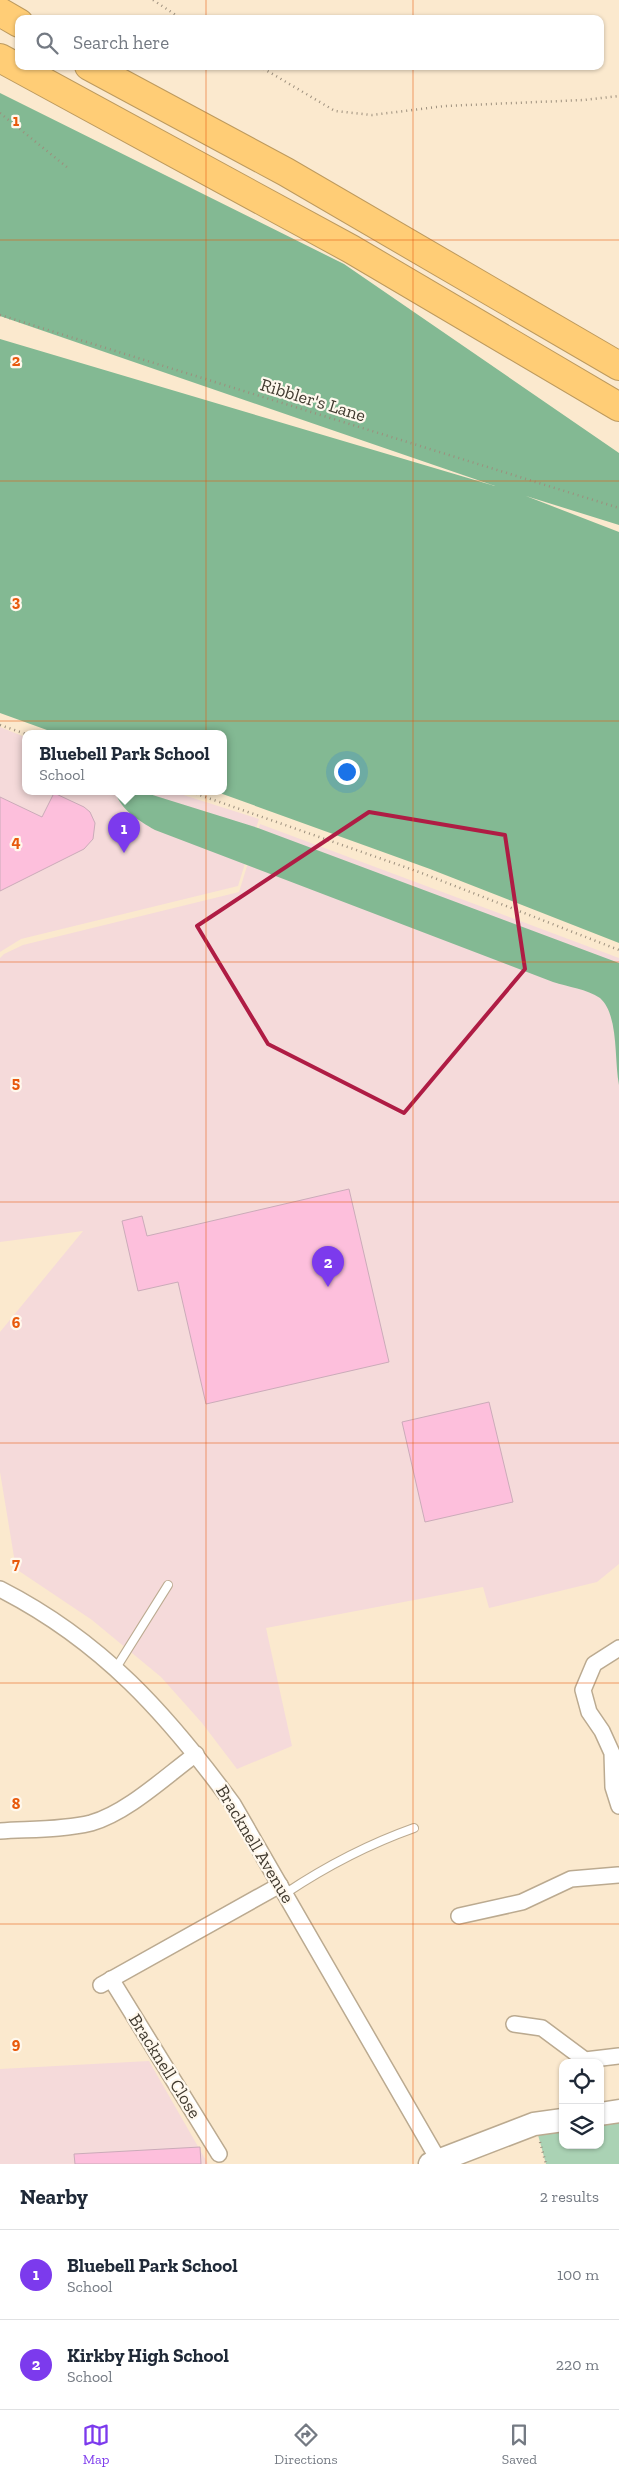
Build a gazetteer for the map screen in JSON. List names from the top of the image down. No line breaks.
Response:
{"streets":{"street":["Bracknell Avenue","Bracknell Close"],"path":["Ribbler's Lane"]},"crossings":[["Bracknell Avenue","Bracknell Close"]],"page":{"search":"Search here","popup":["Bluebell Park School","School"],"pins":["1","2"],"heading":["Nearby","2 results"],"list":[{"mark":"1","name":"Bluebell Park School","note":"School","value":"100 m"},{"mark":"2","name":"Kirkby High School","note":"School","value":"220 m"}],"nav":["Map","Directions","Saved"]},"grid":{"rows":["1","2","3","4","5","6","7","8","9"]}}
